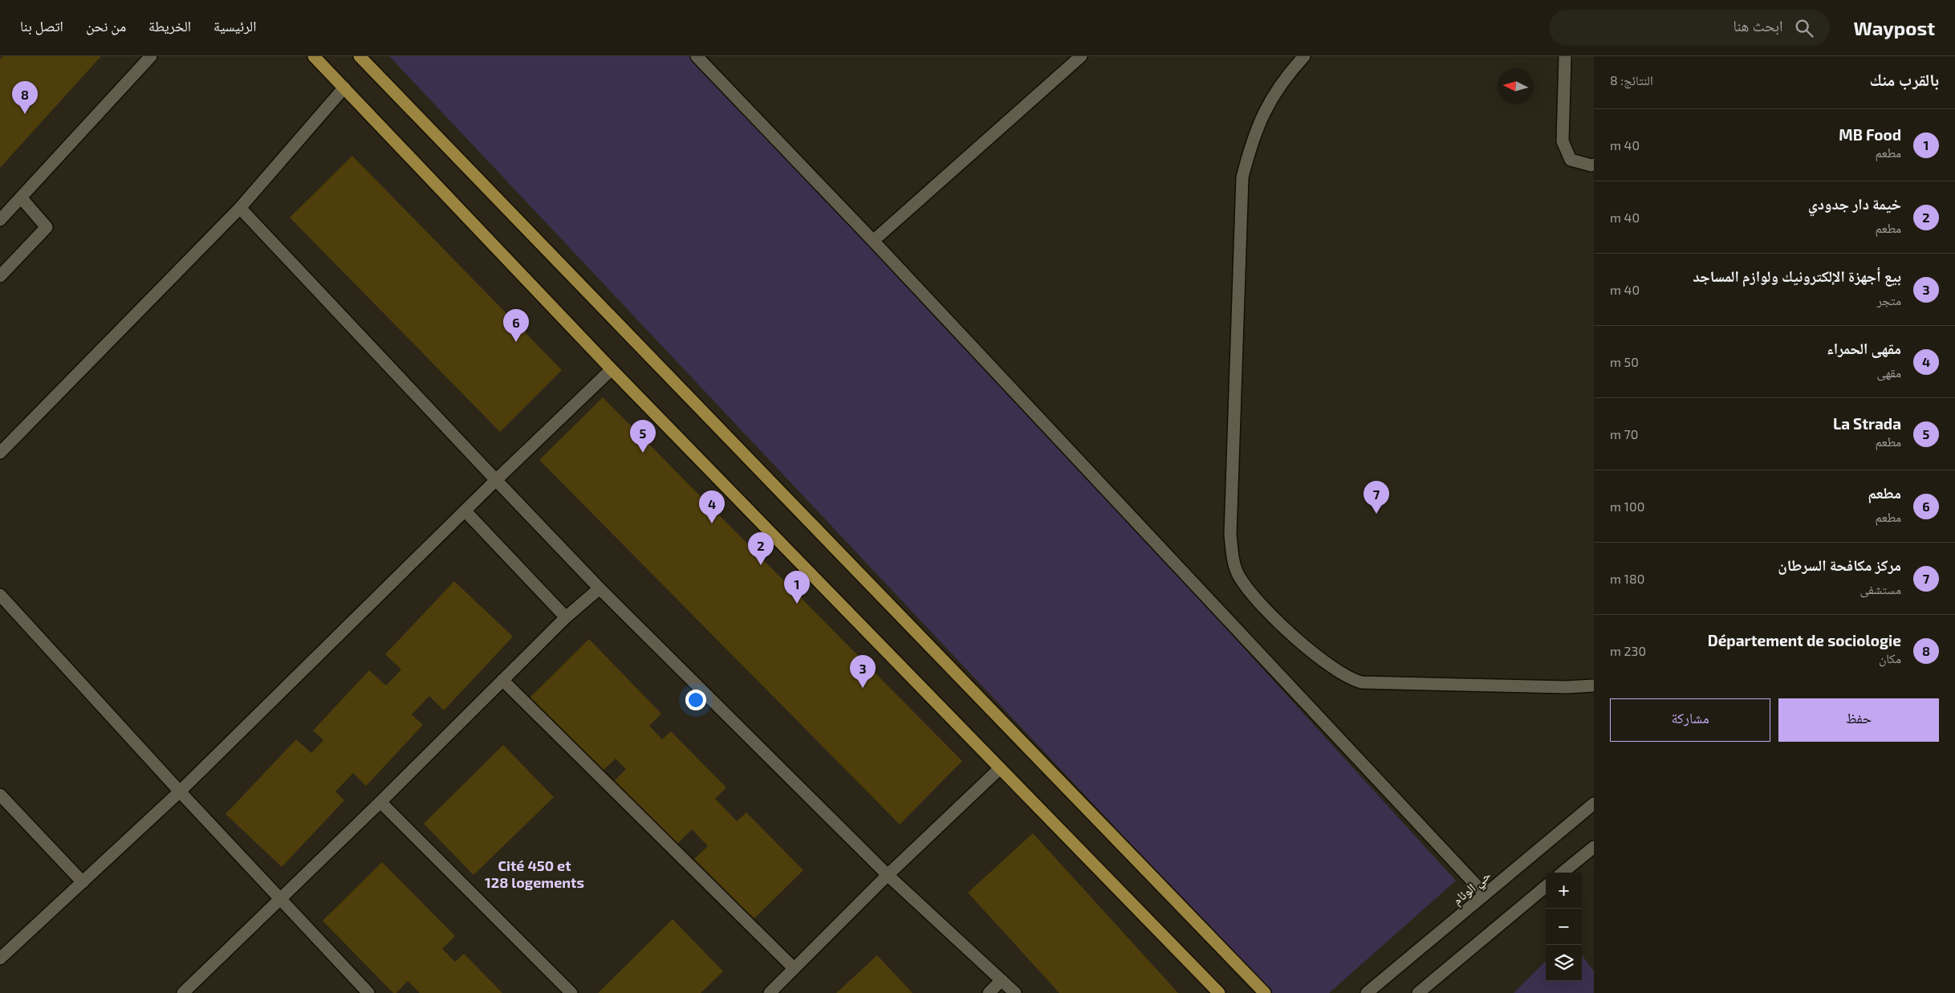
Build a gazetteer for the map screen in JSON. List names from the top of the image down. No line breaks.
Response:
{"streets":{"street":["حي الوئام"]},"districts":["Cité 450 et 128 logements"],"north":"left","page":{"header":"Waypost","search":"ابحث هنا","nav":["الرئيسية","الخريطة","من نحن","اتصل بنا"],"heading":["بالقرب منك","النتائج: 8"],"pins":["8","6","5","7","4","2","1","3"],"list":[{"mark":"1","name":"MB Food","note":"مطعم","value":"40 m"},{"mark":"2","name":"خيمة دار جدودي","note":"مطعم","value":"40 m"},{"mark":"3","name":"بيع أجهزة الإلكترونيك ولوازم المساجد","note":"متجر","value":"40 m"},{"mark":"4","name":"مقهى الحمراء","note":"مقهى","value":"50 m"},{"mark":"5","name":"La Strada","note":"مطعم","value":"70 m"},{"mark":"6","name":"مطعم","note":"مطعم","value":"100 m"},{"mark":"7","name":"مركز مكافحة السرطان","note":"مستشفى","value":"180 m"},{"mark":"8","name":"Département de sociologie","note":"مكان","value":"230 m"}],"buttons":["حفظ","مشاركة"],"map_buttons":["+","−"]}}
